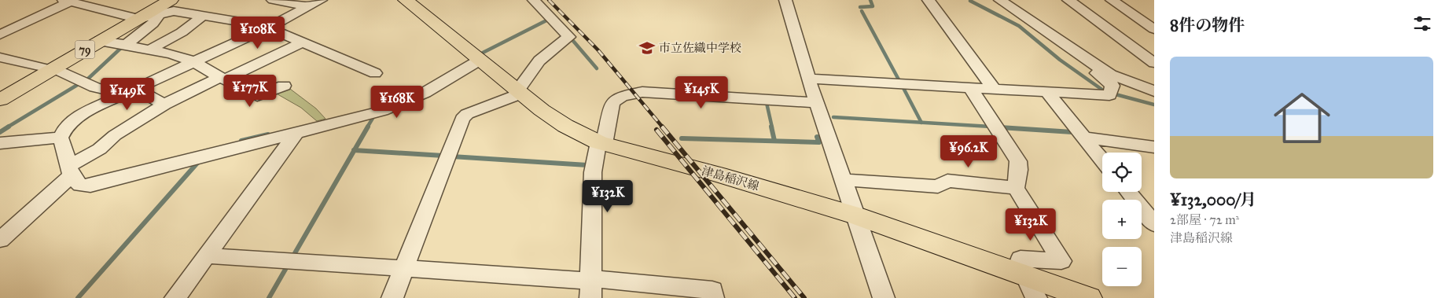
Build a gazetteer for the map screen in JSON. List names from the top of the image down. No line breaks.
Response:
{"streets":{"main road":["79","津島稲沢線"]},"places":{"school or university":["市立佐織中学校"]},"page":{"heading":"8件の物件","price":["¥108K","¥177K","¥145K","¥149K","¥168K","¥96.2K","¥132K","¥132K"],"list":[{"name":"¥132,000/月","note":"2部屋 · 72 m² · 津島稲沢線"}],"map_buttons":["+","−"]}}
